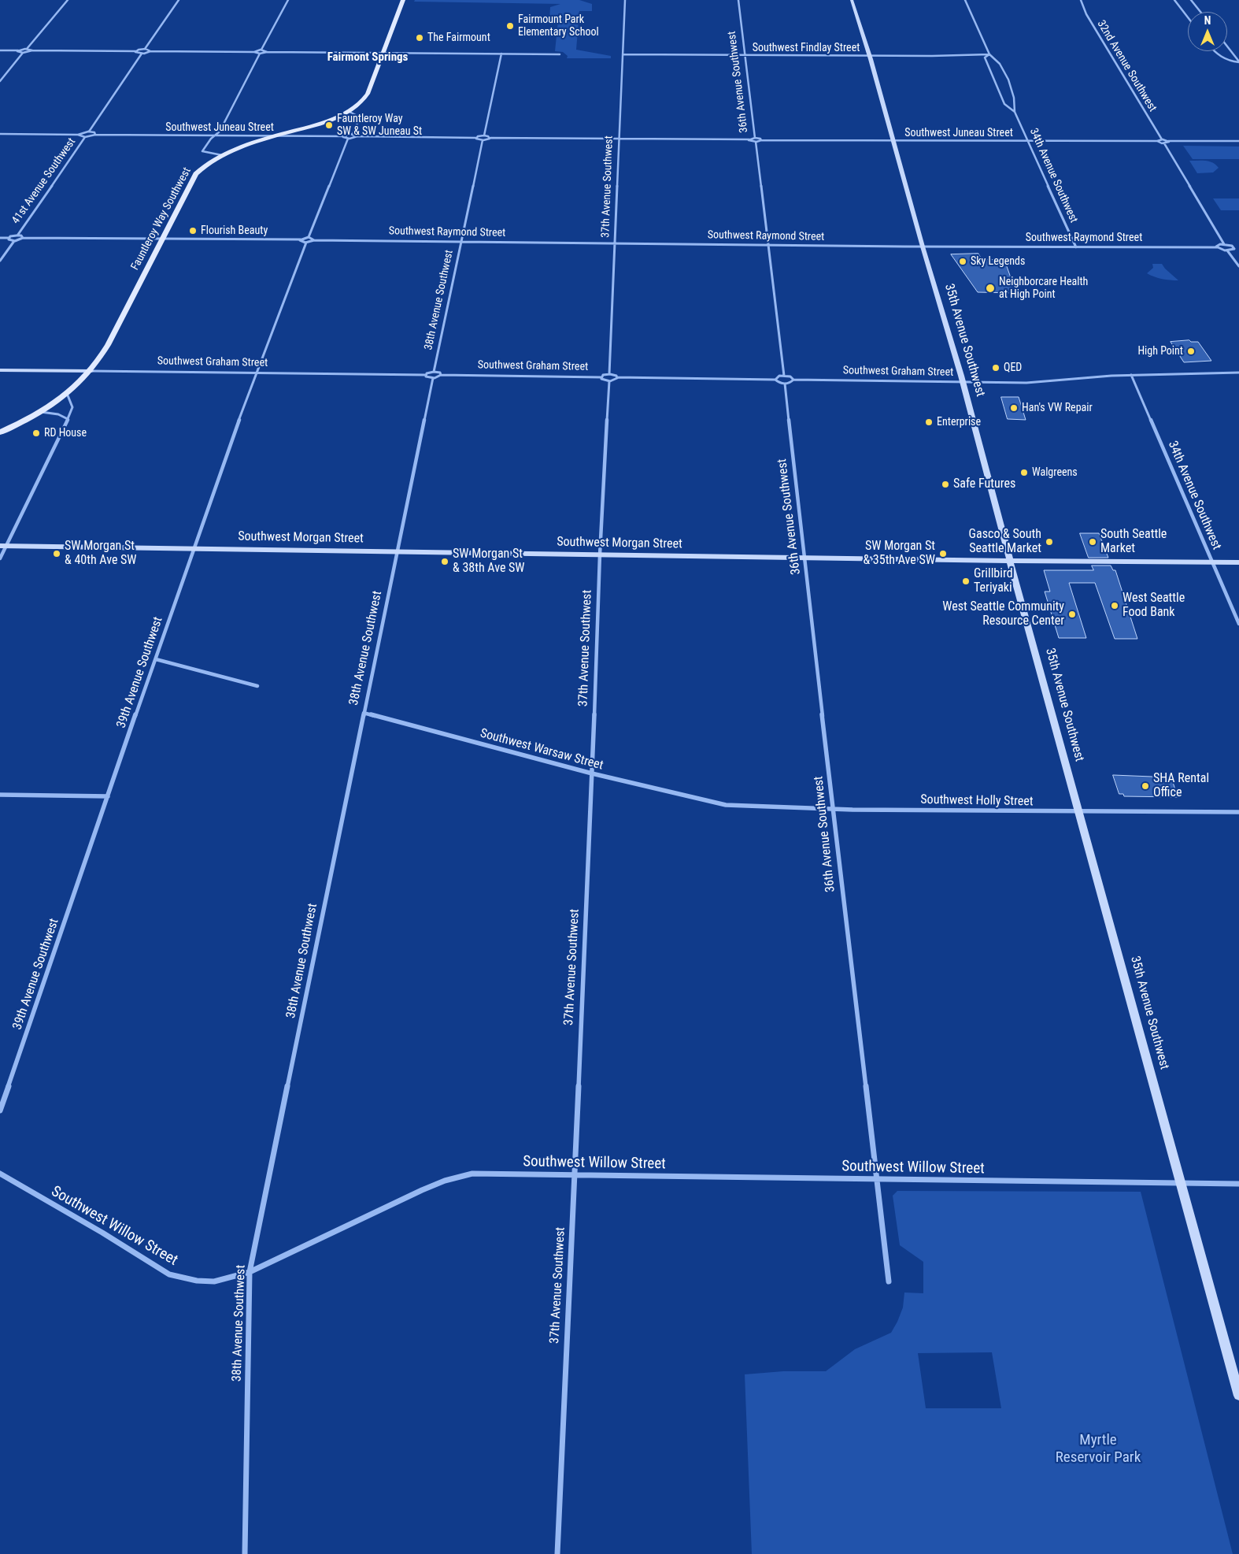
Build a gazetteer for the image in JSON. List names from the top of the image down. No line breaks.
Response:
{"streets":{"main road":["Fauntleroy Way Southwest","35th Avenue Southwest","Southwest Graham Street","Southwest Morgan Street"],"street":["Southwest Findlay Street","32nd Avenue Southwest","36th Avenue Southwest","Southwest Juneau Street","34th Avenue Southwest","41st Avenue Southwest","37th Avenue Southwest","Southwest Raymond Street","38th Avenue Southwest","39th Avenue Southwest","Southwest Warsaw Street","Southwest Holly Street","Southwest Willow Street"]},"crossings":[["Southwest Findlay Street","36th Avenue Southwest"],["Southwest Findlay Street","34th Avenue Southwest"],["Southwest Findlay Street","37th Avenue Southwest"],["Southwest Findlay Street","35th Avenue Southwest"],["36th Avenue Southwest","Southwest Raymond Street"],["36th Avenue Southwest","Southwest Morgan Street"],["36th Avenue Southwest","Southwest Holly Street"],["36th Avenue Southwest","Southwest Willow Street"],["Southwest Juneau Street","34th Avenue Southwest"],["Southwest Juneau Street","Fauntleroy Way Southwest"],["Southwest Juneau Street","35th Avenue Southwest"],["34th Avenue Southwest","Southwest Raymond Street"],["34th Avenue Southwest","Southwest Graham Street"],["34th Avenue Southwest","Southwest Morgan Street"],["37th Avenue Southwest","Southwest Raymond Street"],["37th Avenue Southwest","Southwest Morgan Street"],["37th Avenue Southwest","Southwest Warsaw Street"],["37th Avenue Southwest","Southwest Willow Street"],["Fauntleroy Way Southwest","Southwest Graham Street"],["Southwest Raymond Street","38th Avenue Southwest"],["Southwest Raymond Street","35th Avenue Southwest"],["38th Avenue Southwest","Southwest Morgan Street"],["38th Avenue Southwest","Southwest Warsaw Street"],["38th Avenue Southwest","Southwest Willow Street"],["35th Avenue Southwest","Southwest Graham Street"],["35th Avenue Southwest","Southwest Morgan Street"],["35th Avenue Southwest","Southwest Holly Street"],["35th Avenue Southwest","Southwest Willow Street"],["Southwest Graham Street","39th Avenue Southwest"],["Southwest Morgan Street","39th Avenue Southwest"],["Southwest Warsaw Street","Southwest Holly Street"]],"districts":["Fairmont Springs"],"parks":["Myrtle Reservoir Park"],"places":["Fairmount Park Elementary School","The Fairmount","Fauntleroy Way SW & SW Juneau St","Flourish Beauty","Sky Legends","Neighborcare Health at High Point","High Point","QED","Han's VW Repair","Enterprise","RD House","Walgreens","Safe Futures","Gasco & South Seattle Market","South Seattle Market","SW Morgan St & 40th Ave SW","SW Morgan St & 35th Ave SW","SW Morgan St & 38th Ave SW","Grillbird Teriyaki","West Seattle Food Bank","West Seattle Community Resource Center","SHA Rental Office"],"north":"top"}
